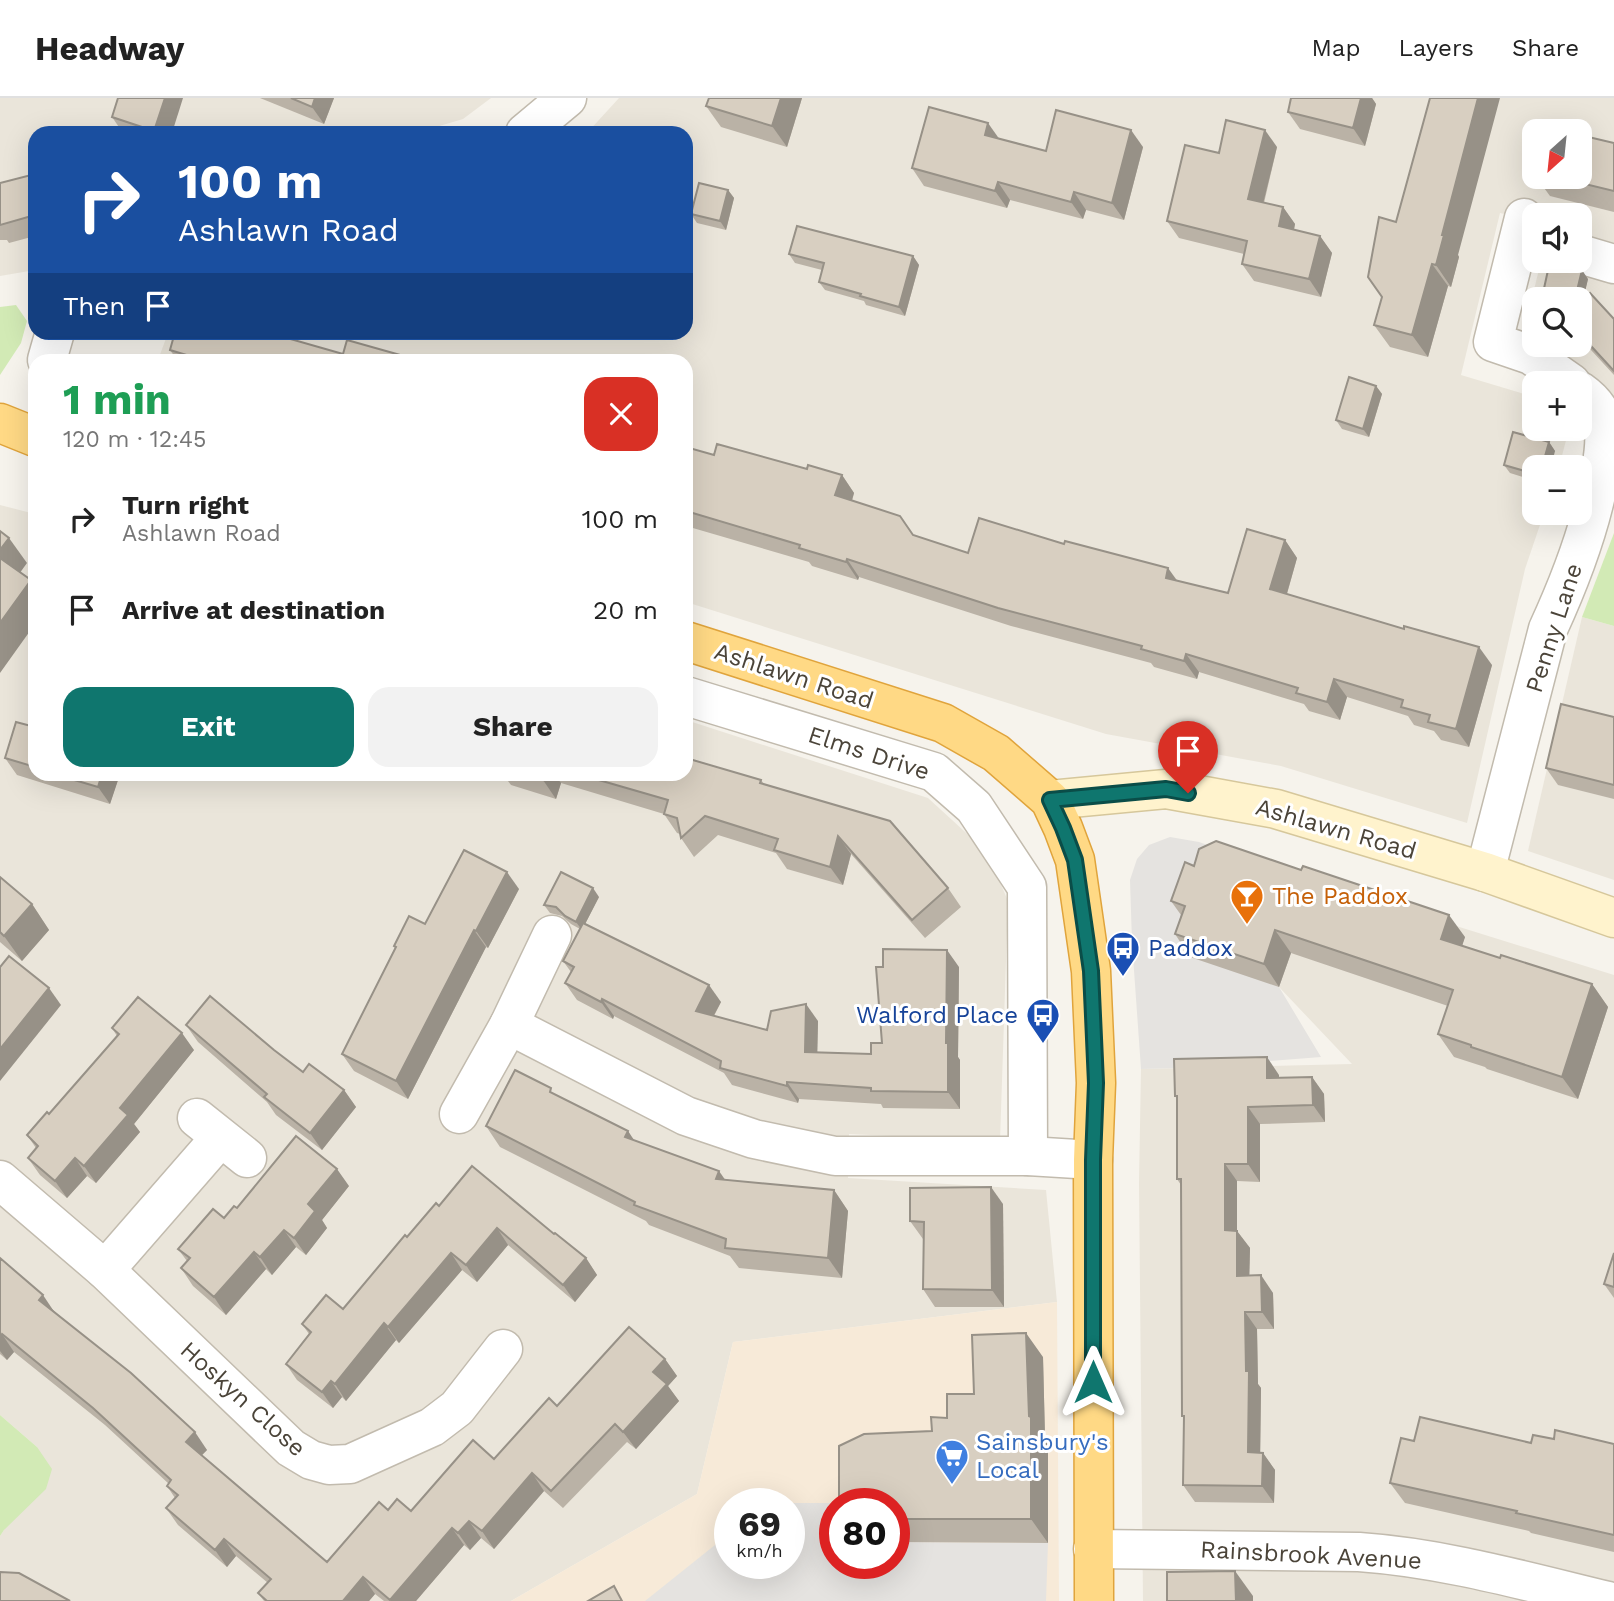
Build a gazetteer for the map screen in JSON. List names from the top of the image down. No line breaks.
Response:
{"streets":{"highway":["Ashlawn Road"],"street":["Penny Lane","Elms Drive","Hoskyn Close","Rainsbrook Avenue"]},"crossings":[["Penny Lane","Ashlawn Road"]],"places":{"bar":["The Paddox"],"bus stop":["Paddox","Walford Place"],"supermarket":["Sainsbury's Local"]},"north":"bottom left","page":{"header":"Headway","nav":["Map","Layers","Share"],"map_buttons":["+","−"],"turn":["100 m","Ashlawn Road"],"then":"Then","heading":["1 min","120 m · 12:45"],"list":[{"name":"Turn right","note":"Ashlawn Road","value":"100 m"},{"name":"Arrive at destination","value":"20 m"}],"buttons":["Exit","Share"],"speed":"69 km/h","limit":"80"}}
